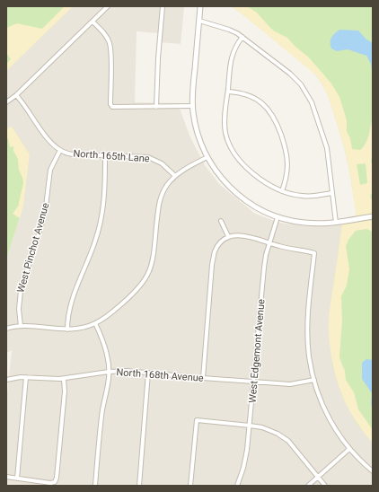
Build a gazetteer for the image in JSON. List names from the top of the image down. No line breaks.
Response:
{"streets":{"street":["North 165th Lane","West Pinchot Avenue","West Edgemont Avenue","North 168th Avenue"]},"crossings":[["North 165th Lane","West Pinchot Avenue"],["West Edgemont Avenue","North 168th Avenue"]]}
